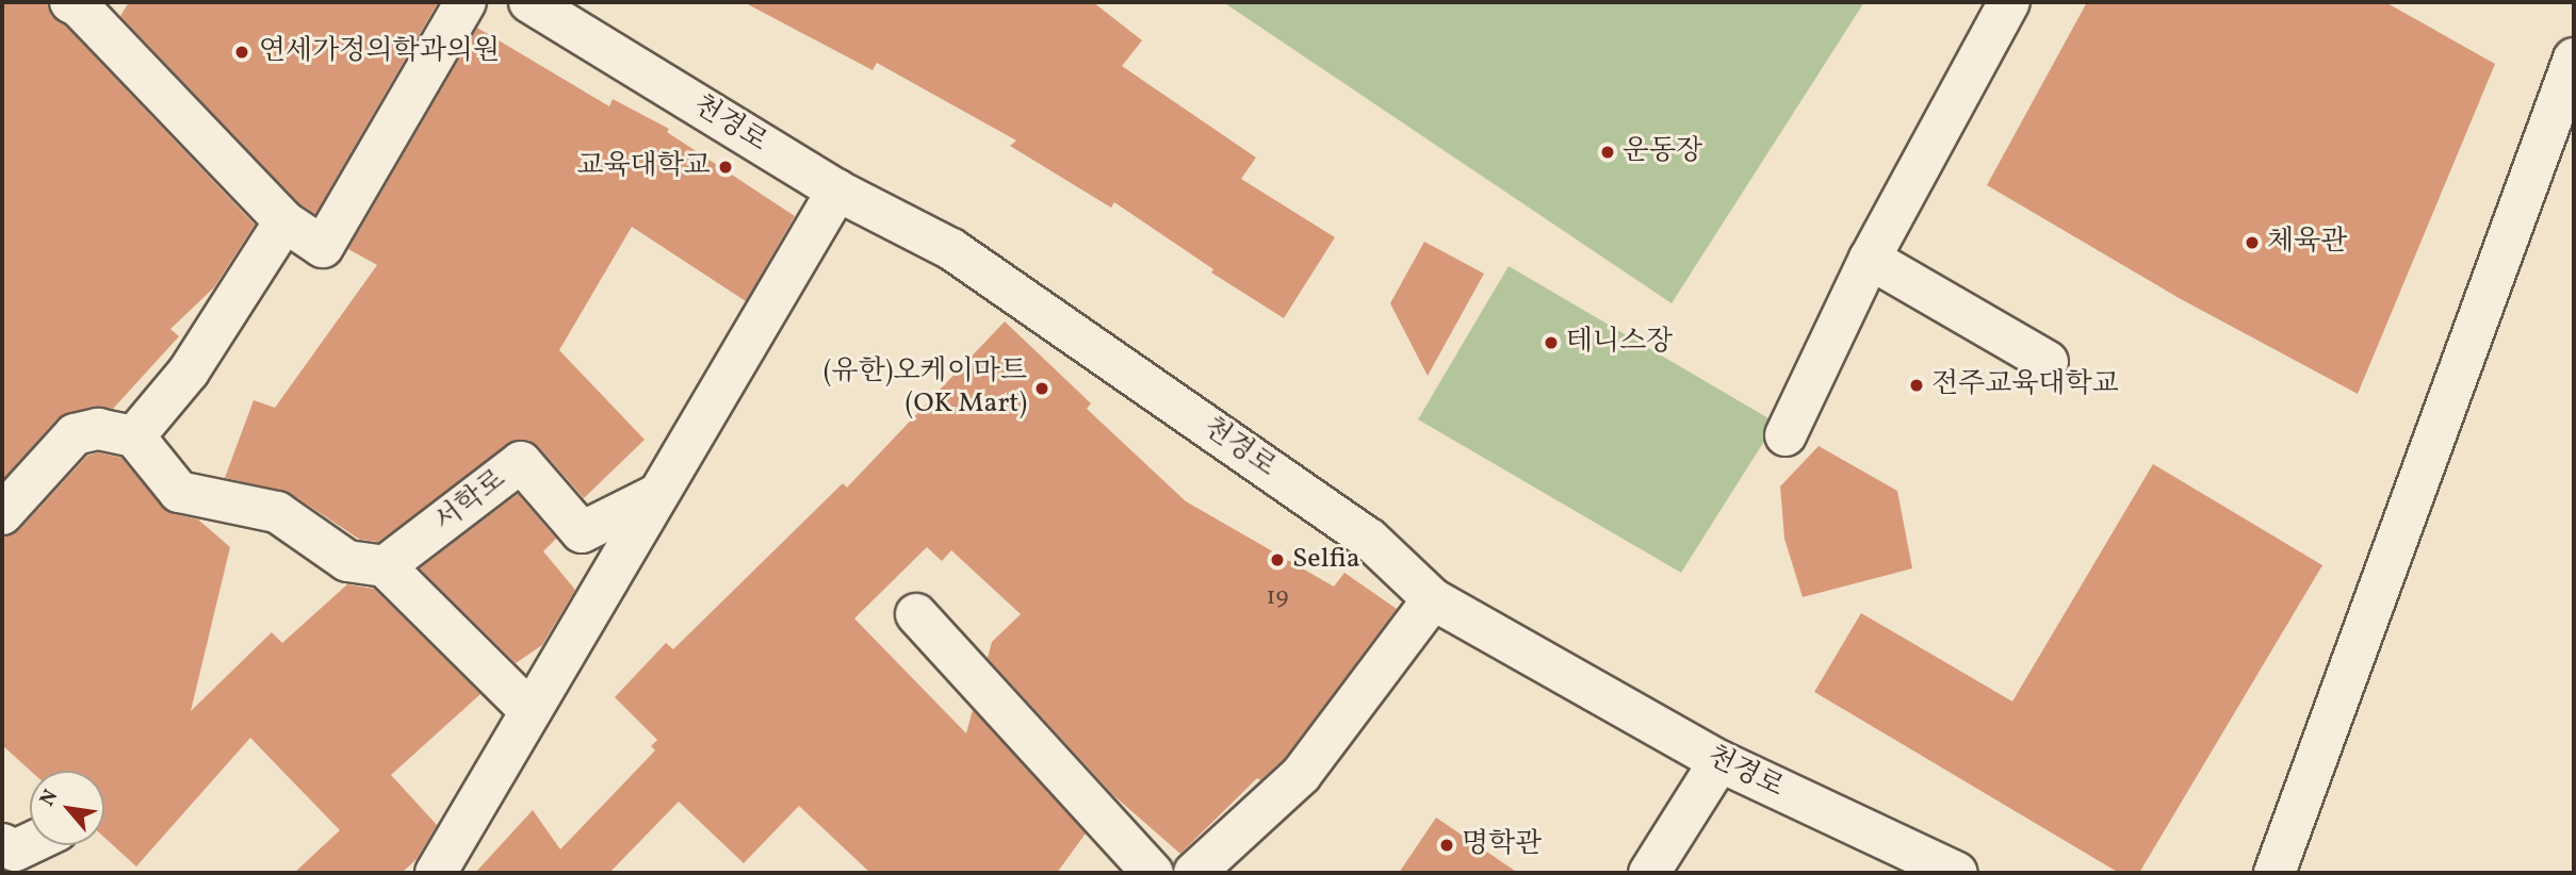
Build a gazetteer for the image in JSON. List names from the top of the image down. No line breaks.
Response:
{"streets":{"street":["천경로","서학로"]},"places":["연세가정의학과의원","운동장","교육대학교","체육관","테니스장","전주교육대학교","(유한)오케이마트 (OK Mart)","Selfia","명학관"],"house_numbers":["19"],"north":"top left"}
